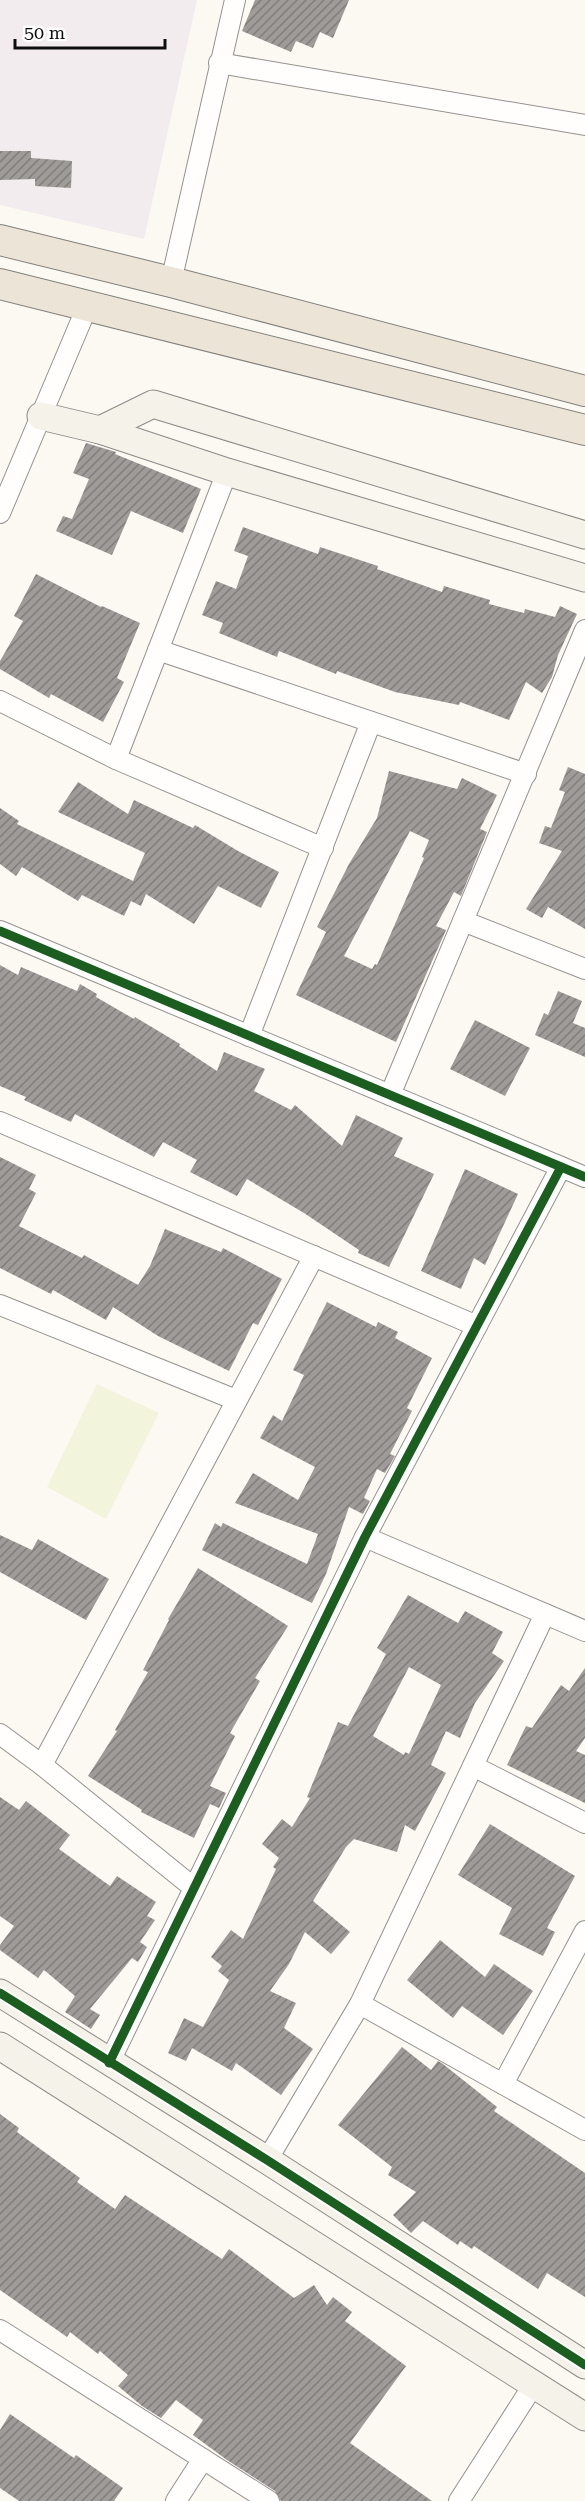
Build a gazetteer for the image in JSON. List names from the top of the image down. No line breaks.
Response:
{"scale_bar":"50 m"}
